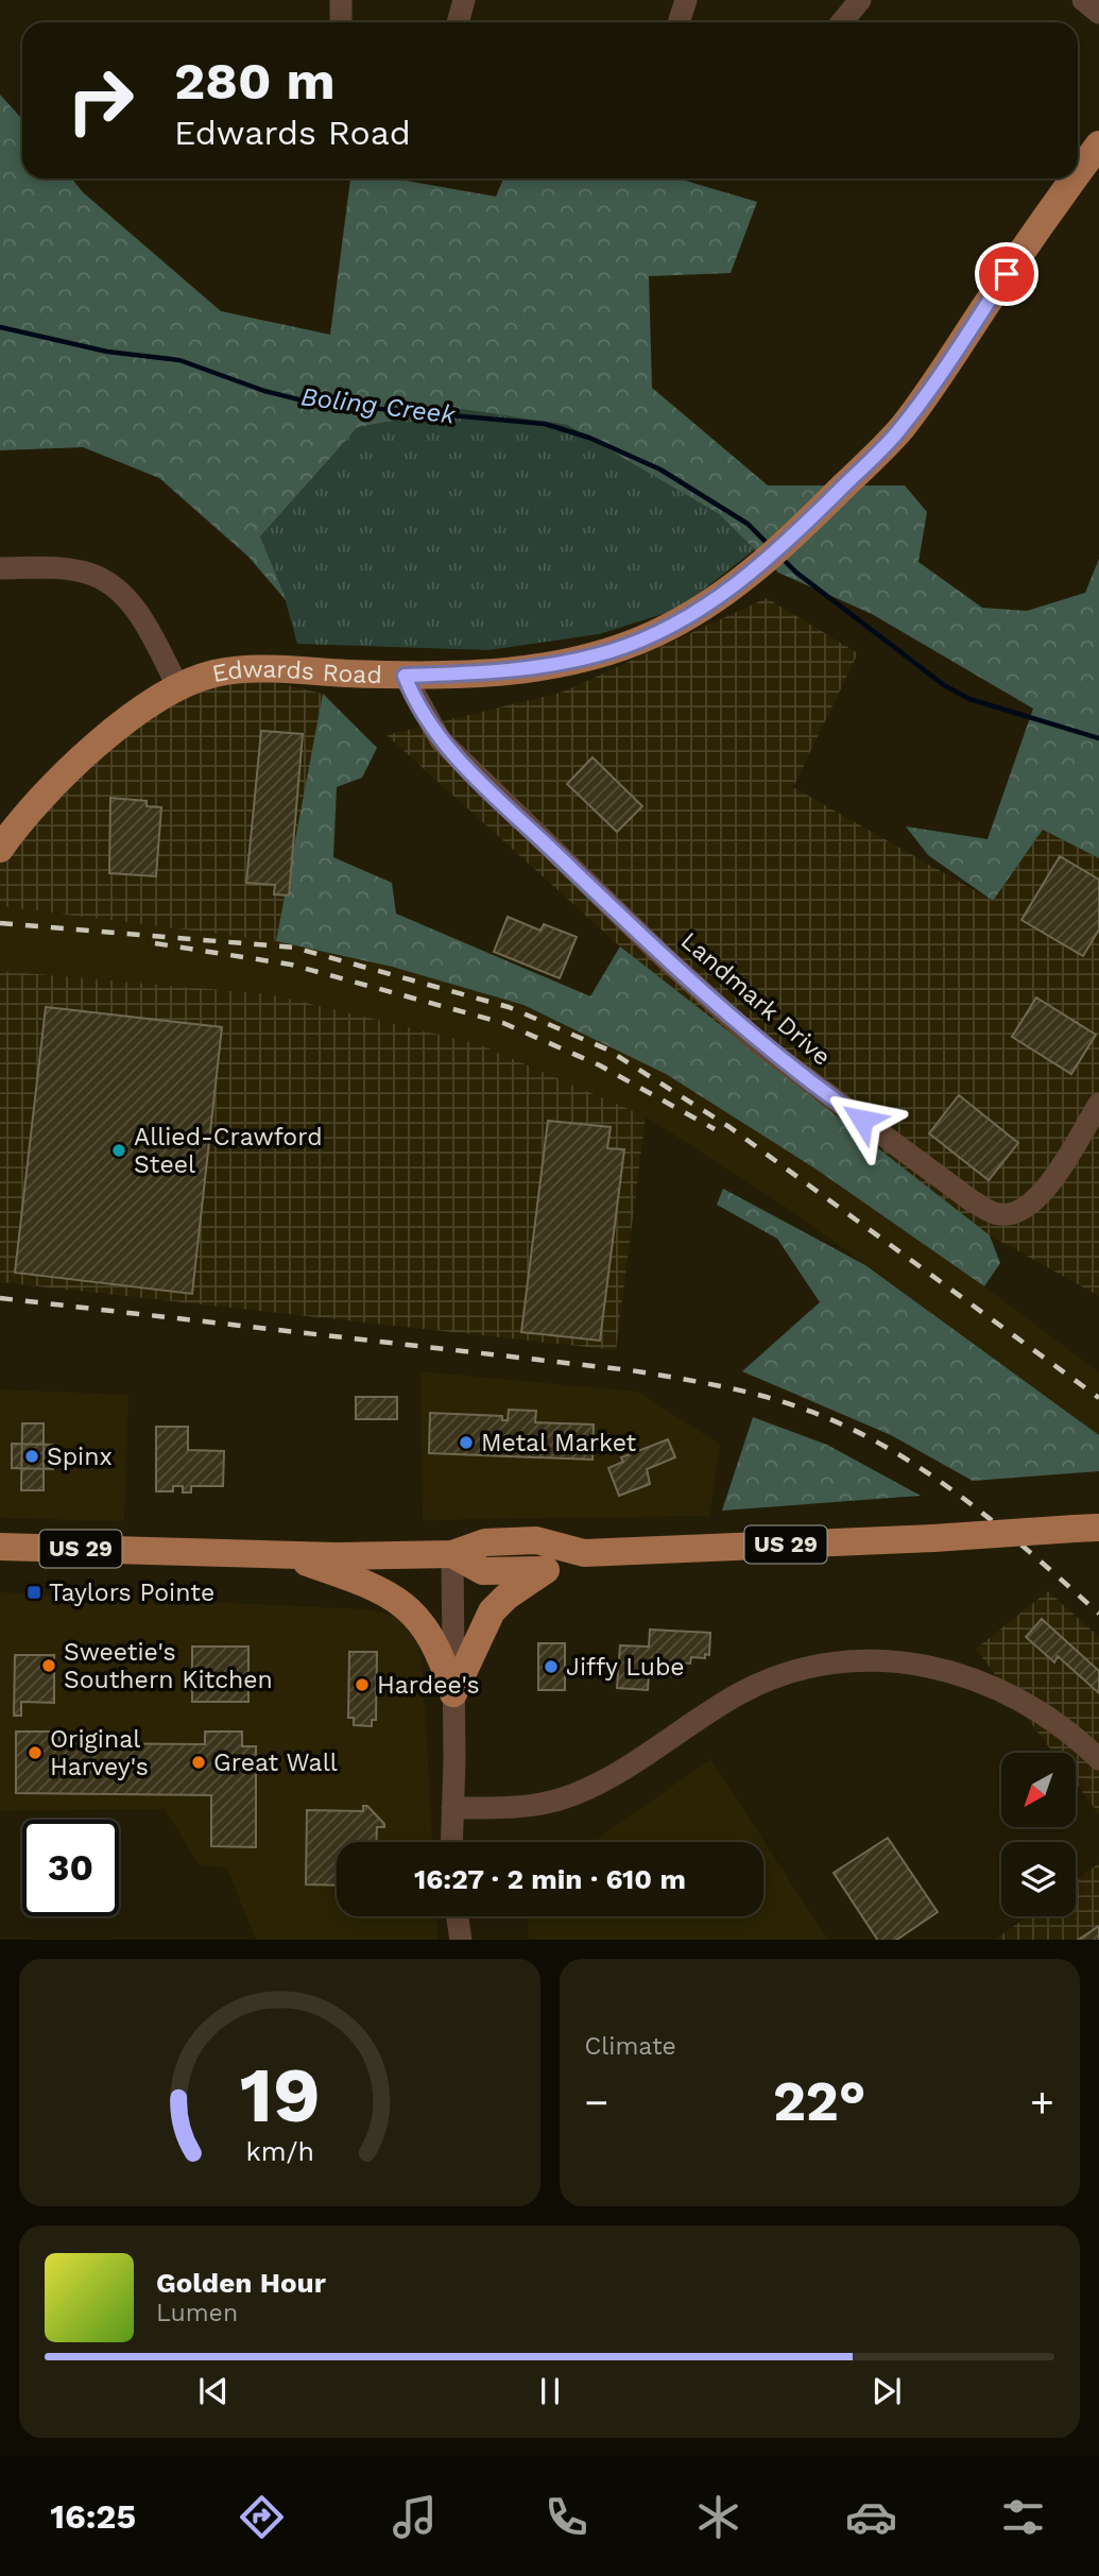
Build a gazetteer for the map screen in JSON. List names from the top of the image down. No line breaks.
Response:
{"streets":{"main road":["Edwards Road","US 29"],"street":["Landmark Drive"]},"crossings":[["Edwards Road","Landmark Drive"]],"water":["Boling Creek"],"places":{"other":["Allied-Crawford Steel","Metal Market","Spinx","Sweetie's Southern Kitchen","Jiffy Lube","Hardee's","Original Harvey's","Great Wall"],"transit":["Taylors Pointe"]},"north":"bottom left","page":{"turn":["280 m","Edwards Road"],"limit":"30","trip":"16:27 · 2 min · 610 m","tile":"Climate","heat":["−","22°","+"],"song":["Golden Hour","Lumen"],"tabs":"16:25","gauge":["19","km/h"]}}
